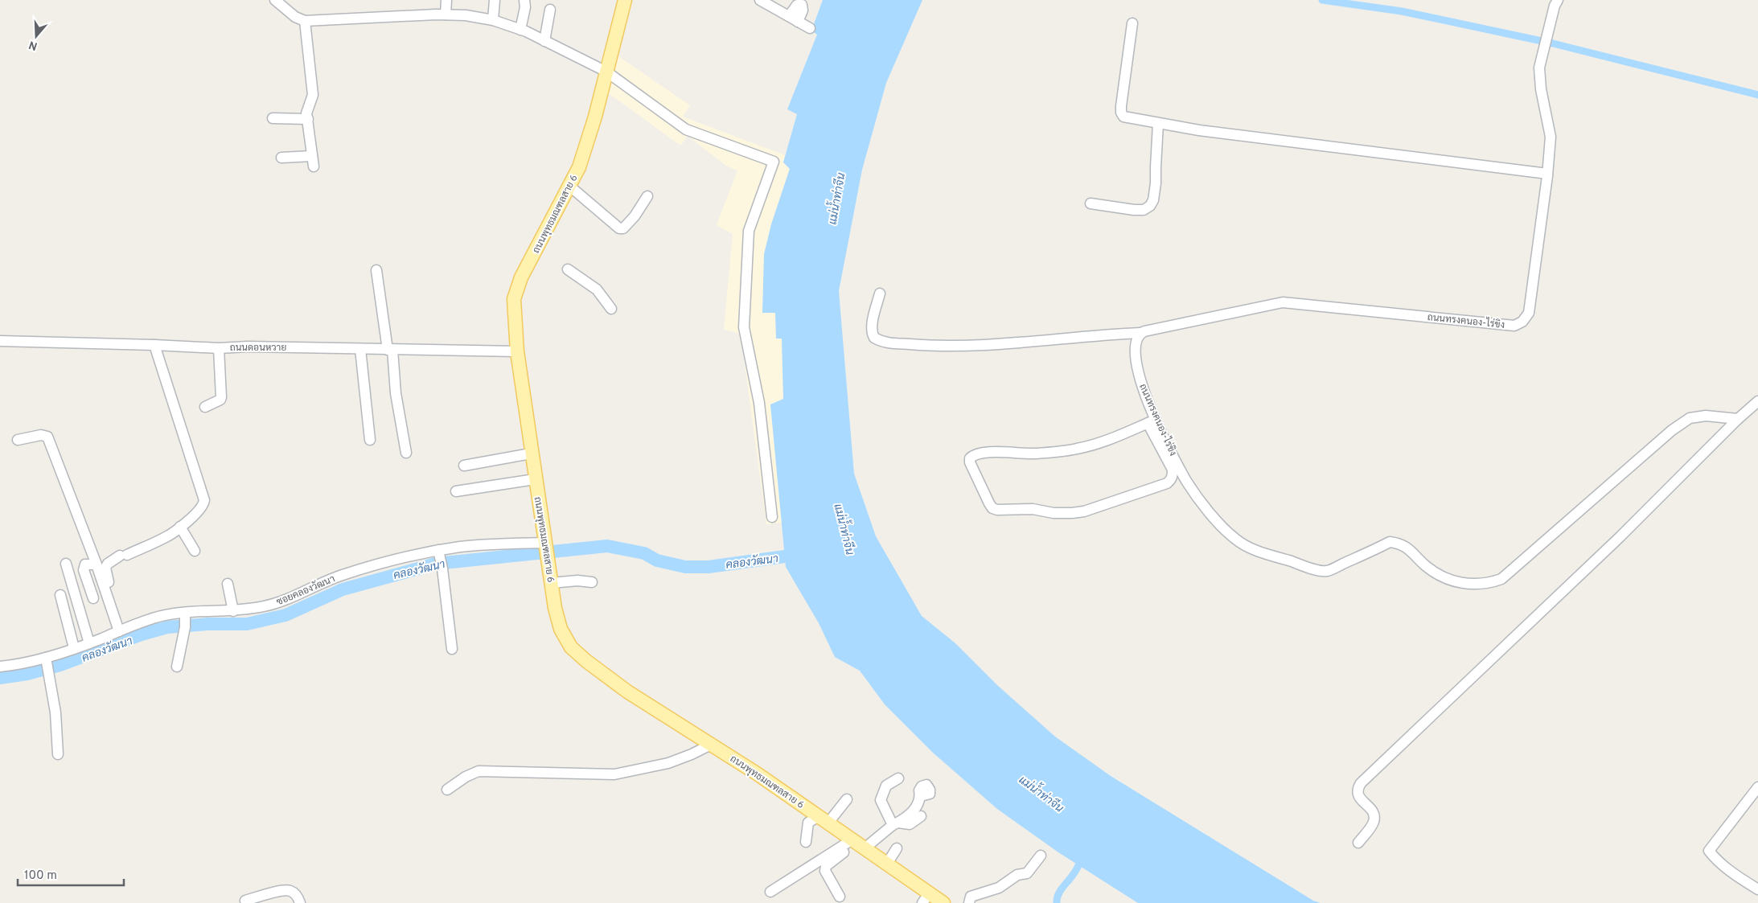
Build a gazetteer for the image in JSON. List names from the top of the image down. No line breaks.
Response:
{"streets":{"main road":["ถนนพุทธมณฑลสาย 6"],"street":["ถนนทรงคนอง-ไร่ขิง","ถนนดอนหวาย","ซอยคลองวัฒนา"]},"crossings":[["ถนนพุทธมณฑลสาย 6","ถนนดอนหวาย"],["ถนนพุทธมณฑลสาย 6","ซอยคลองวัฒนา"]],"water":["แม่น้ำท่าจีน","คลองวัฒนา"],"scale_bar":"100 m","north":"bottom"}
